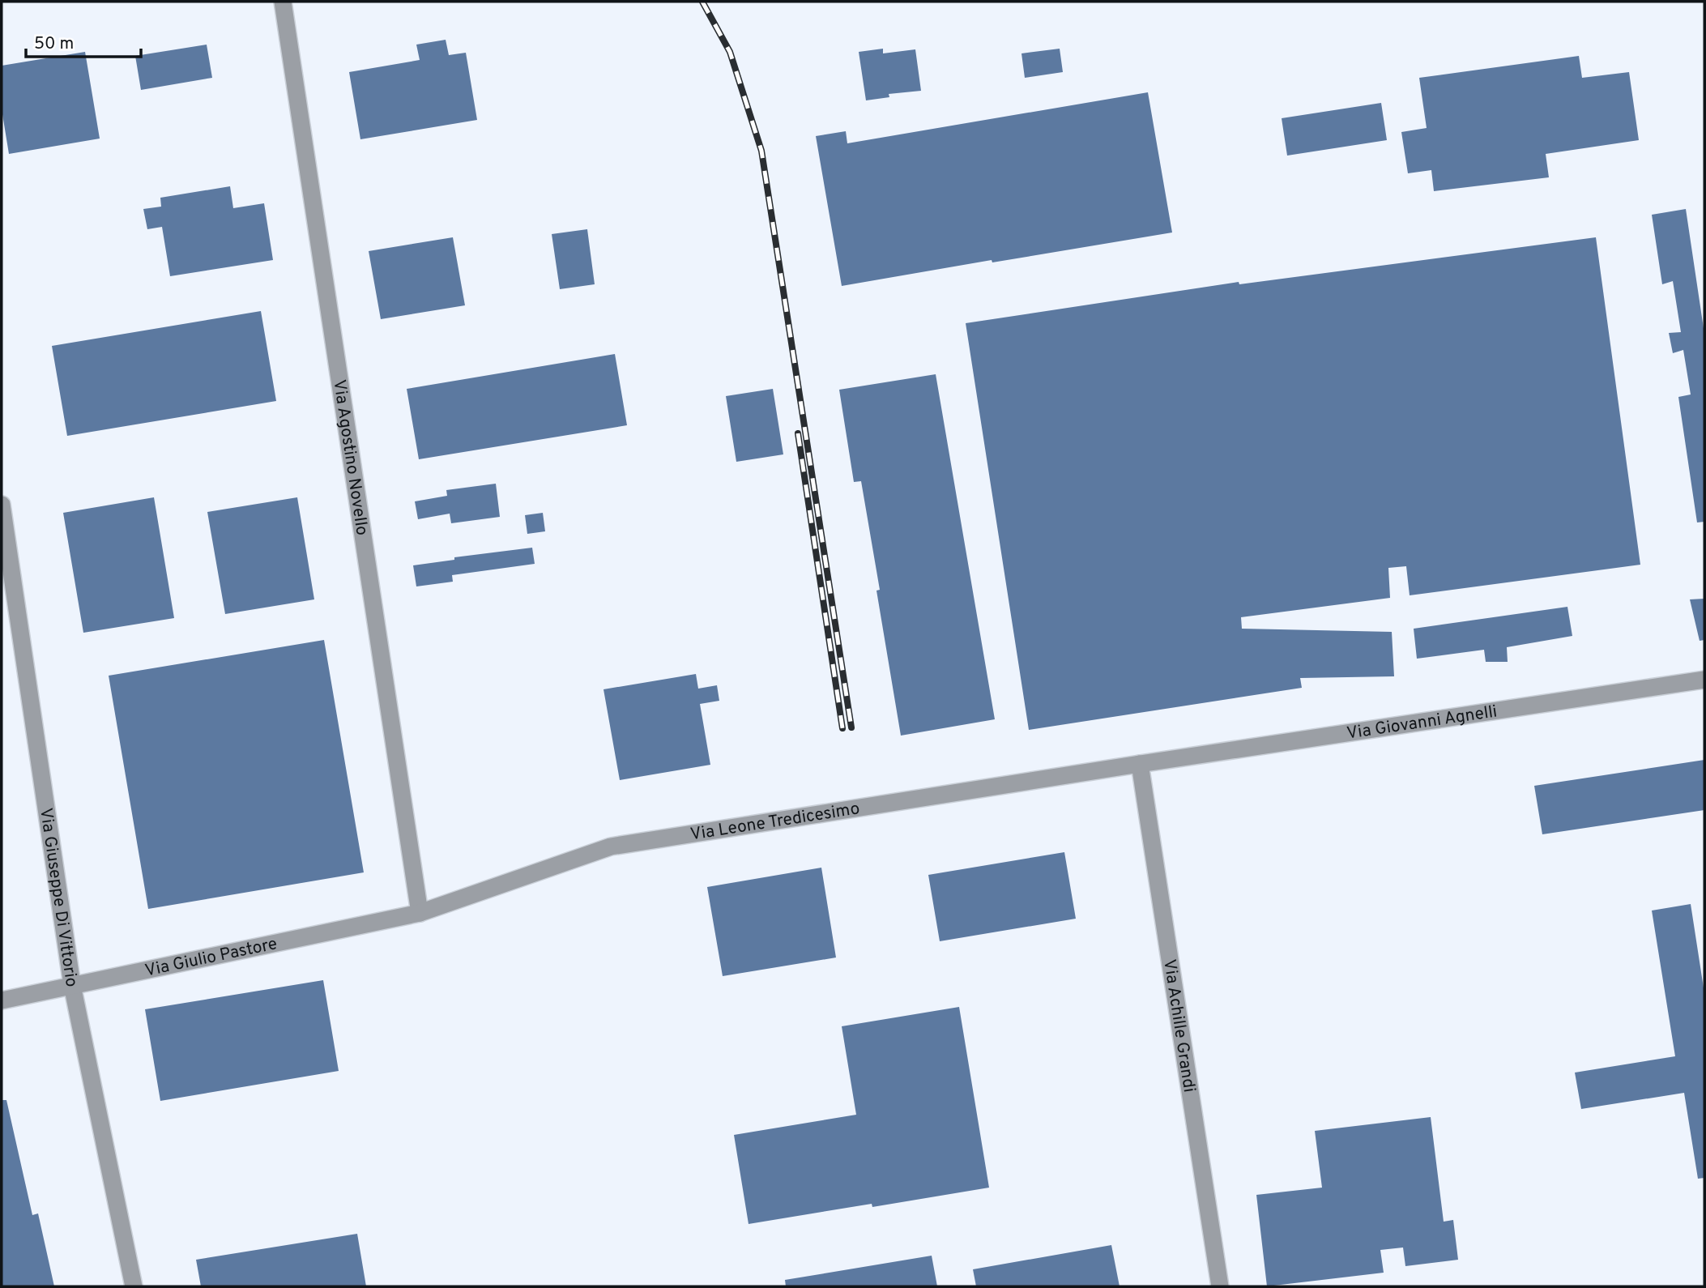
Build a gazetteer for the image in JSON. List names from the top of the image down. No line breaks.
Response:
{"streets":{"street":["Via Agostino Novello","Via Giovanni Agnelli","Via Leone Tredicesimo","Via Giuseppe Di Vittorio","Via Giulio Pastore","Via Achille Grandi"]},"crossings":[["Via Agostino Novello","Via Leone Tredicesimo"],["Via Agostino Novello","Via Giulio Pastore"],["Via Giovanni Agnelli","Via Leone Tredicesimo"],["Via Giovanni Agnelli","Via Achille Grandi"],["Via Leone Tredicesimo","Via Giulio Pastore"],["Via Leone Tredicesimo","Via Achille Grandi"],["Via Giuseppe Di Vittorio","Via Giulio Pastore"]],"scale_bar":"50 m"}
